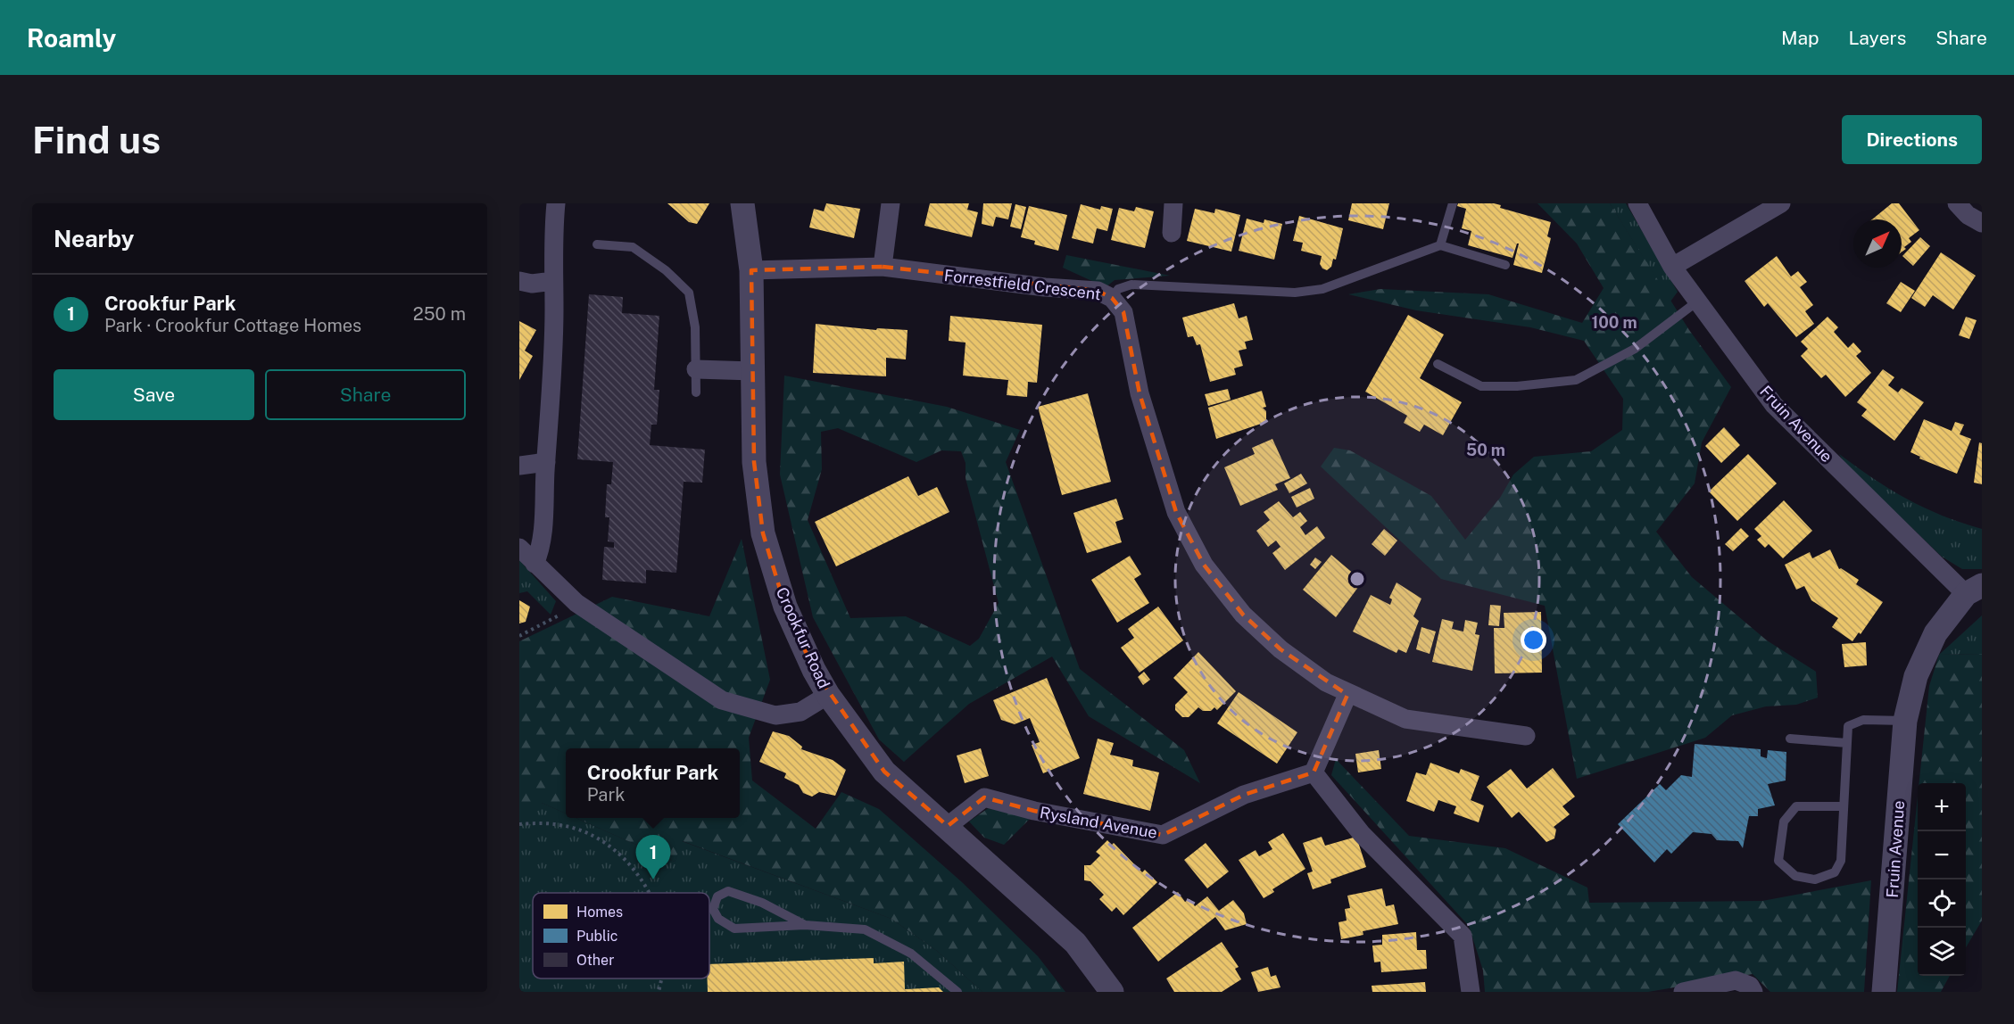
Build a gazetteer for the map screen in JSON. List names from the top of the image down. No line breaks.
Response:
{"streets":{"street":["Forrestfield Crescent","Fruin Avenue","Crookfur Road","Rysland Avenue"]},"crossings":[["Forrestfield Crescent","Crookfur Road"],["Crookfur Road","Rysland Avenue"]],"legend":["Homes","Public","Other"],"north":"top right","page":{"header":"Roamly","nav":["Map","Layers","Share"],"buttons":["Directions",["Save","Share"]],"title":"Find us","heading":"Nearby","list":[{"mark":"1","name":"Crookfur Park","note":"Park · Crookfur Cottage Homes","value":"250 m"}],"popup":["Crookfur Park","Park"],"map_buttons":["+","−"],"pins":"1"},"rings":["100 m","50 m"]}
